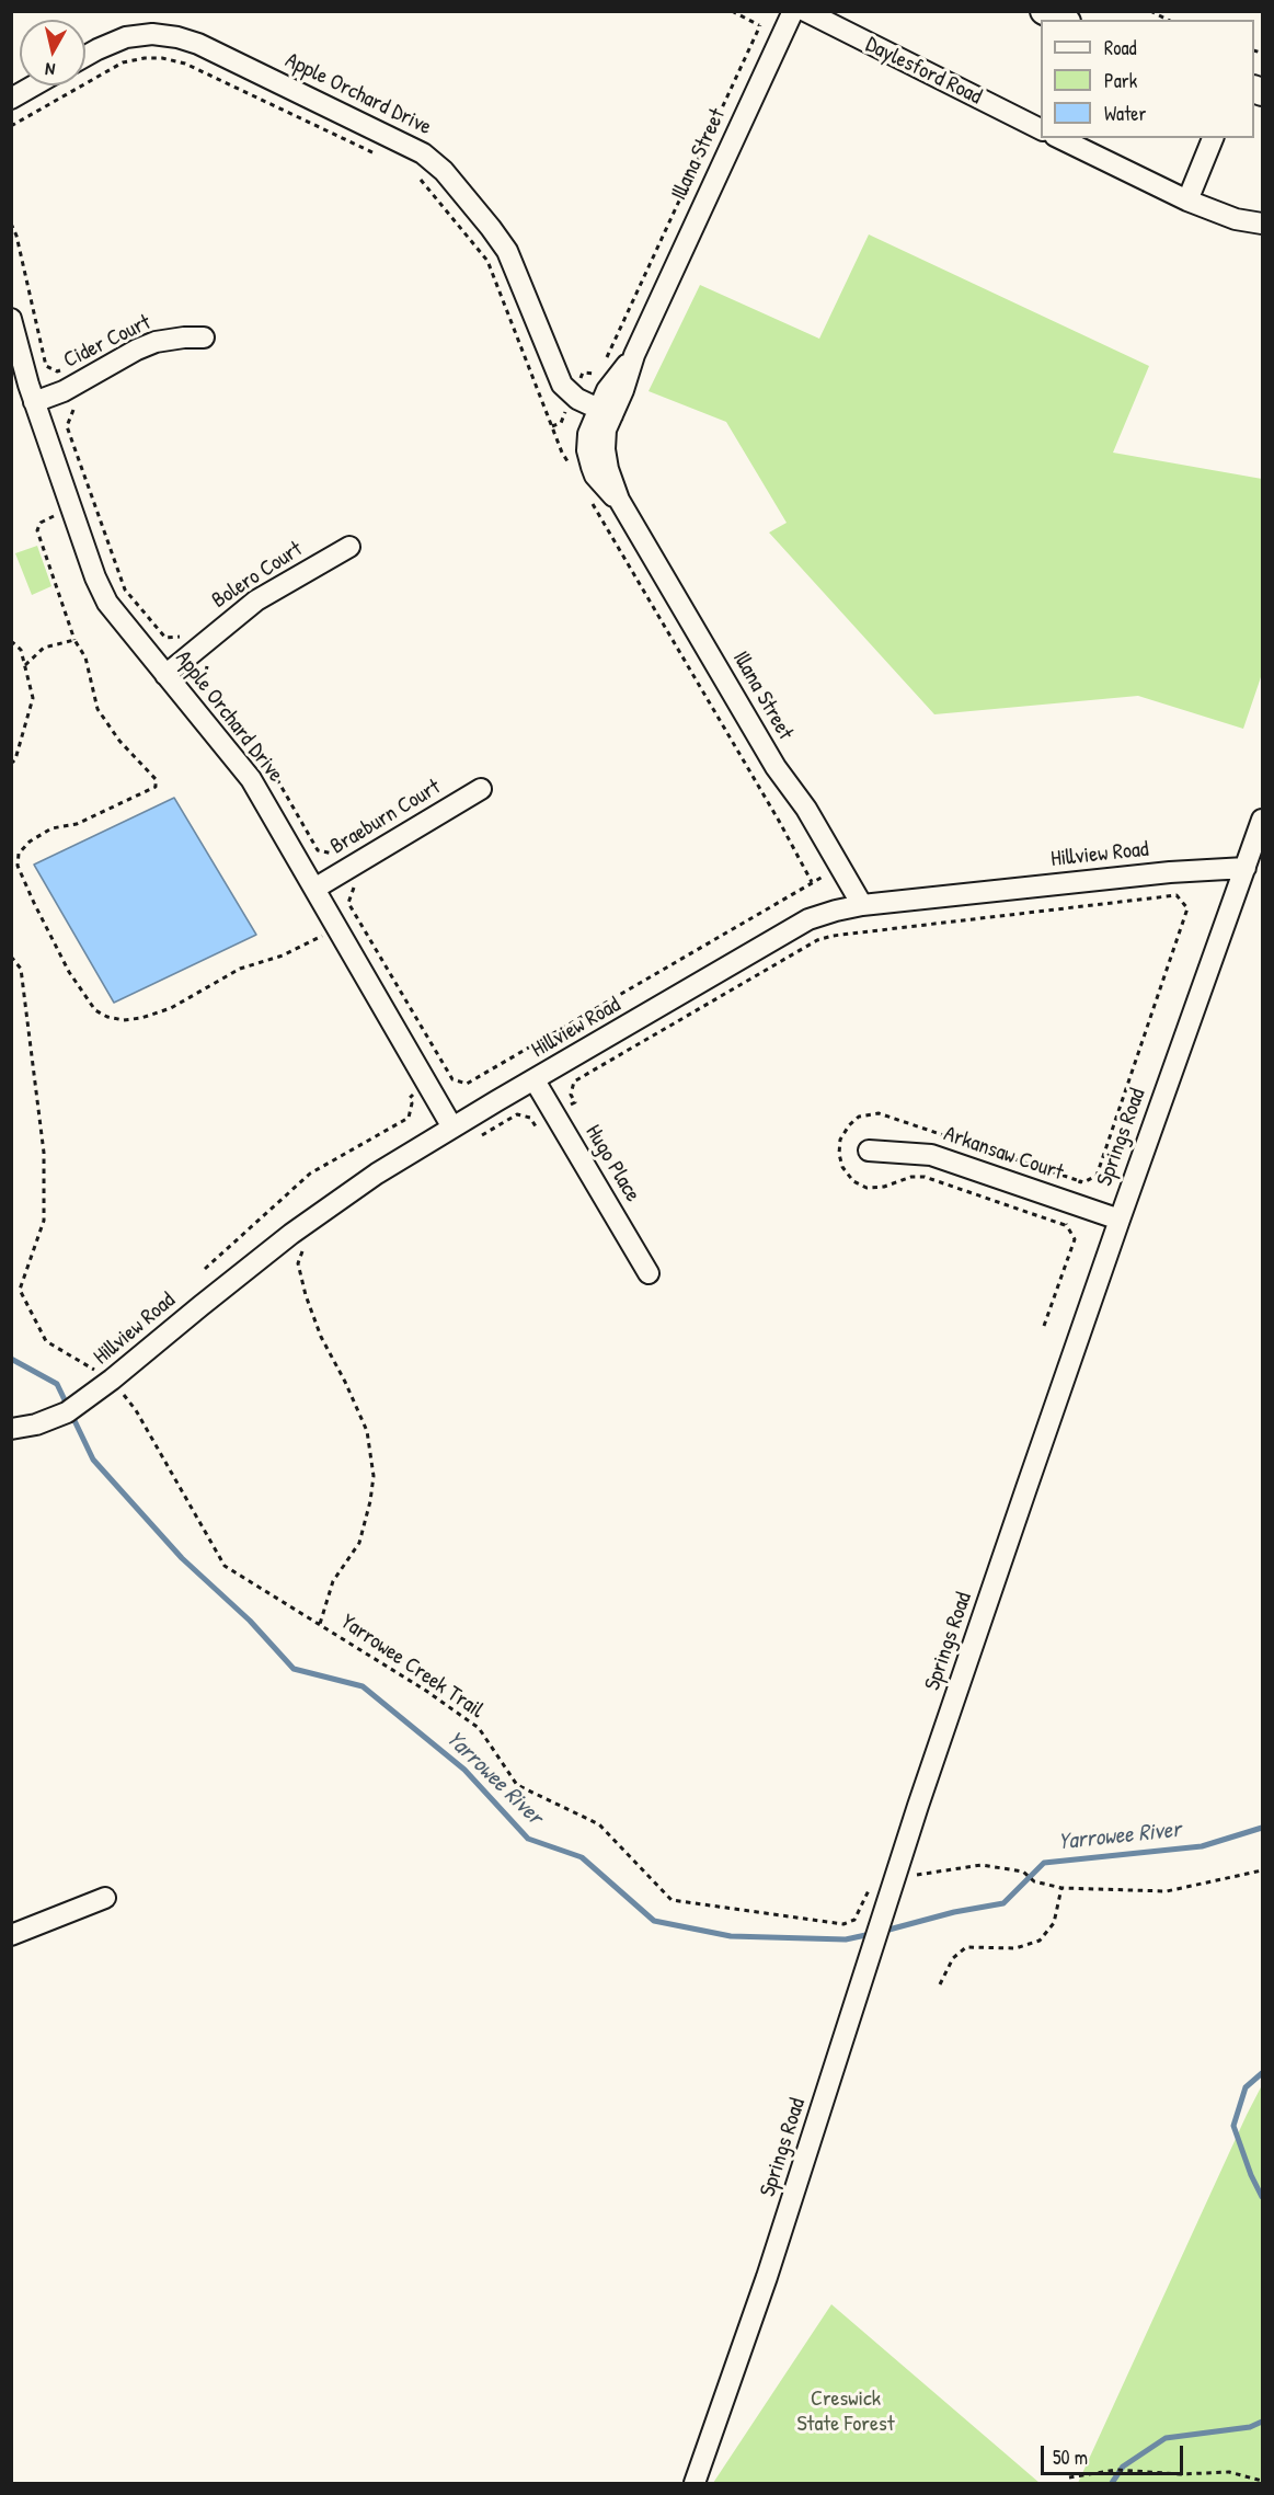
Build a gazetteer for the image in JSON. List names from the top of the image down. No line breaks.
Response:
{"streets":{"street":["Daylesford Road","Apple Orchard Drive","Illana Street","Cider Court","Bolero Court","Braeburn Court","Hillview Road","Springs Road","Arkansaw Court","Hugo Place"],"path":["Yarrowee Creek Trail"]},"crossings":[["Apple Orchard Drive","Illana Street"],["Apple Orchard Drive","Cider Court"],["Apple Orchard Drive","Bolero Court"],["Apple Orchard Drive","Braeburn Court"],["Apple Orchard Drive","Hillview Road"],["Illana Street","Hillview Road"],["Hillview Road","Springs Road"],["Hillview Road","Hugo Place"],["Hillview Road","Yarrowee Creek Trail"],["Springs Road","Arkansaw Court"]],"water":["Yarrowee River"],"parks":["Creswick State Forest"],"legend":["Road","Park","Water"],"scale_bar":"50 m","north":"bottom"}
